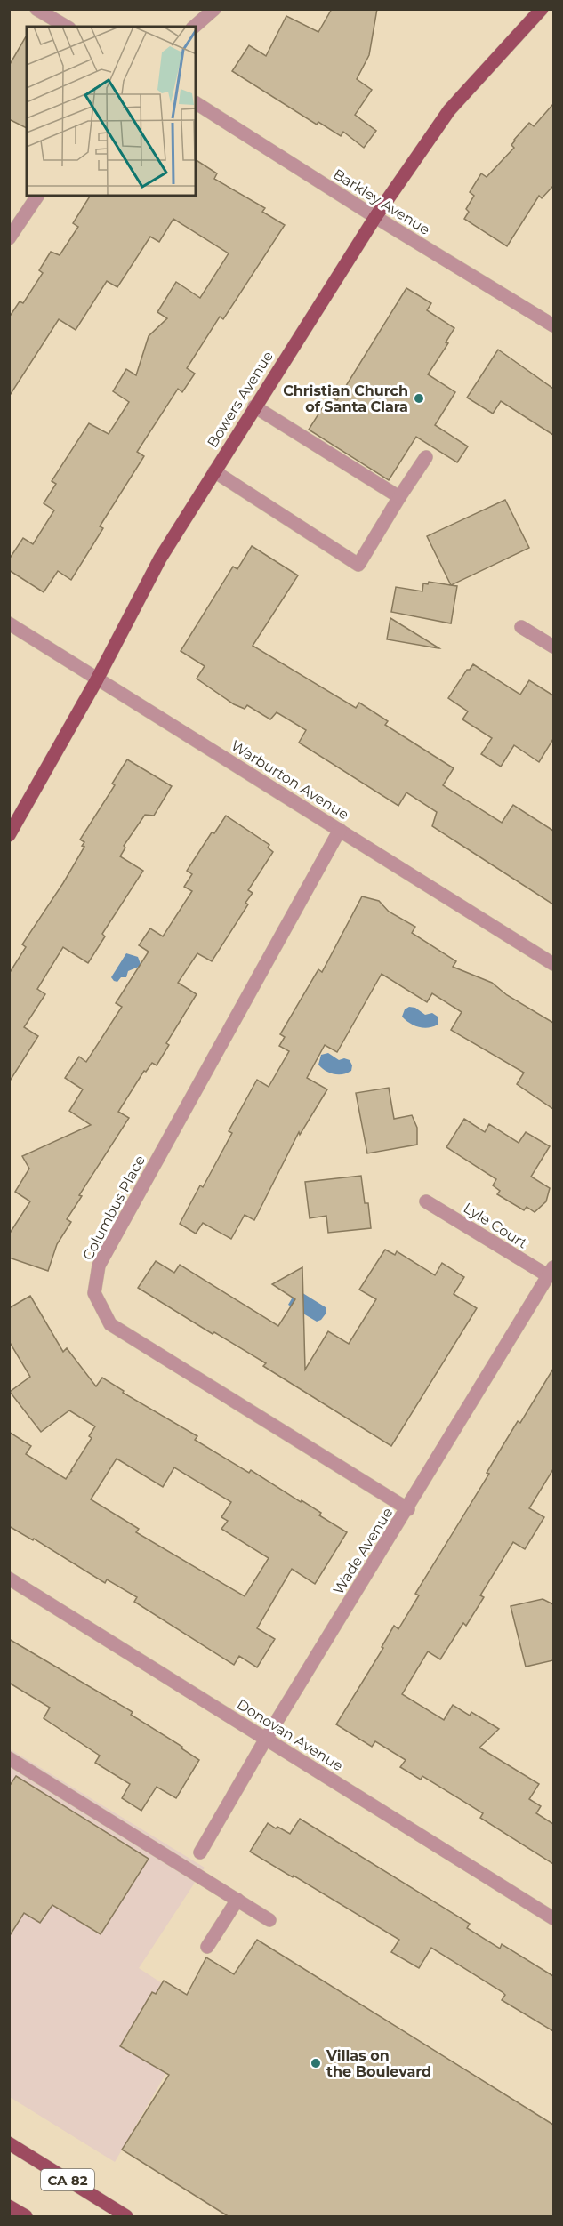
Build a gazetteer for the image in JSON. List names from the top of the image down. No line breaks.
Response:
{"streets":{"main road":["Bowers Avenue","CA 82"],"street":["Barkley Avenue","Warburton Avenue","Columbus Place","Lyle Court","Wade Avenue","Donovan Avenue"]},"crossings":[["Barkley Avenue","Bowers Avenue"],["Bowers Avenue","Warburton Avenue"],["Warburton Avenue","Columbus Place"],["Columbus Place","Wade Avenue"],["Lyle Court","Wade Avenue"],["Wade Avenue","Donovan Avenue"]],"places":["Christian Church of Santa Clara","Villas on the Boulevard"]}
